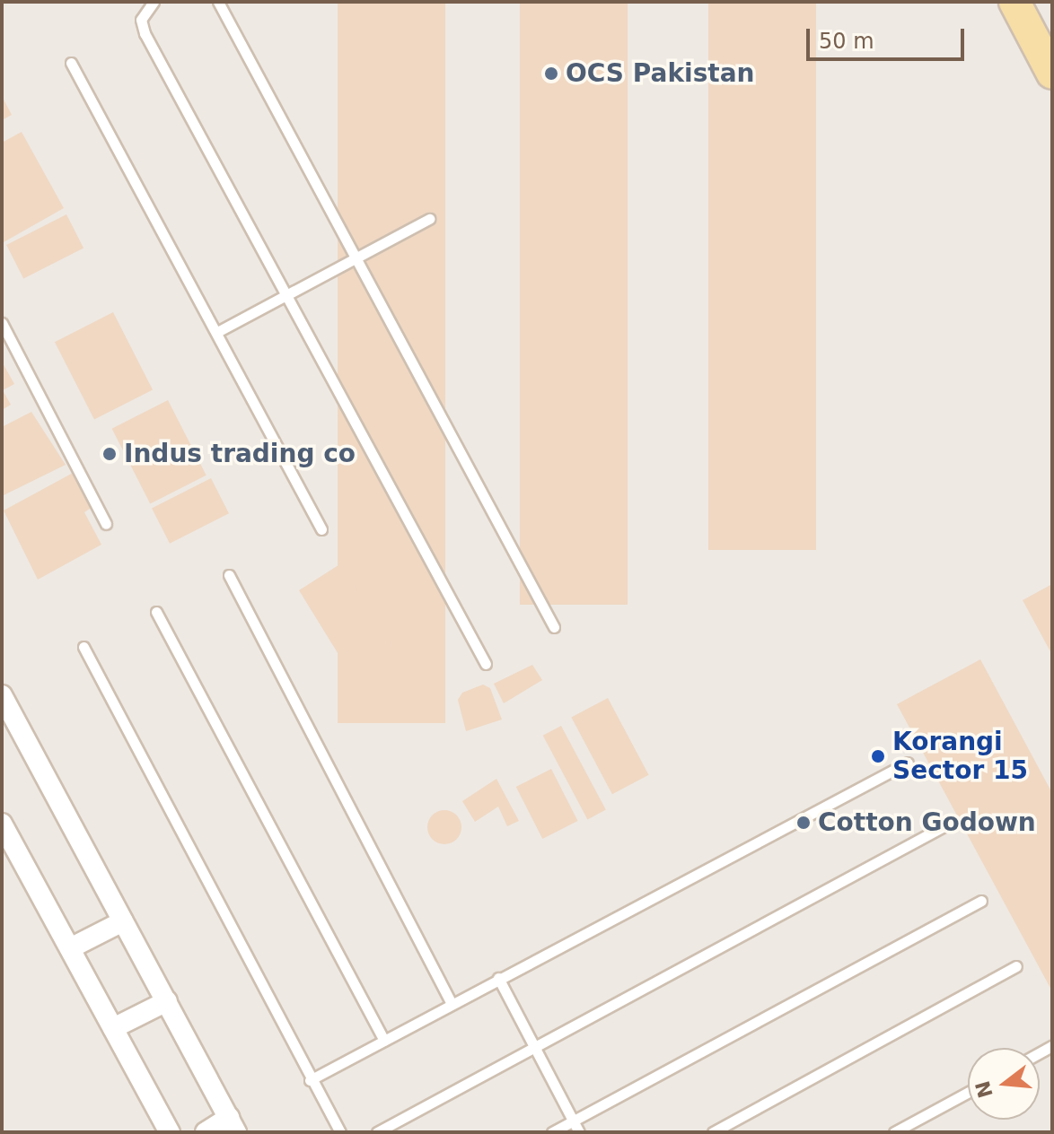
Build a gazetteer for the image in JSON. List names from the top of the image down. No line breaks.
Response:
{"places":["OCS Pakistan","Indus trading co","Korangi Sector 15","Cotton Godown"],"scale_bar":"50 m","north":"left"}
